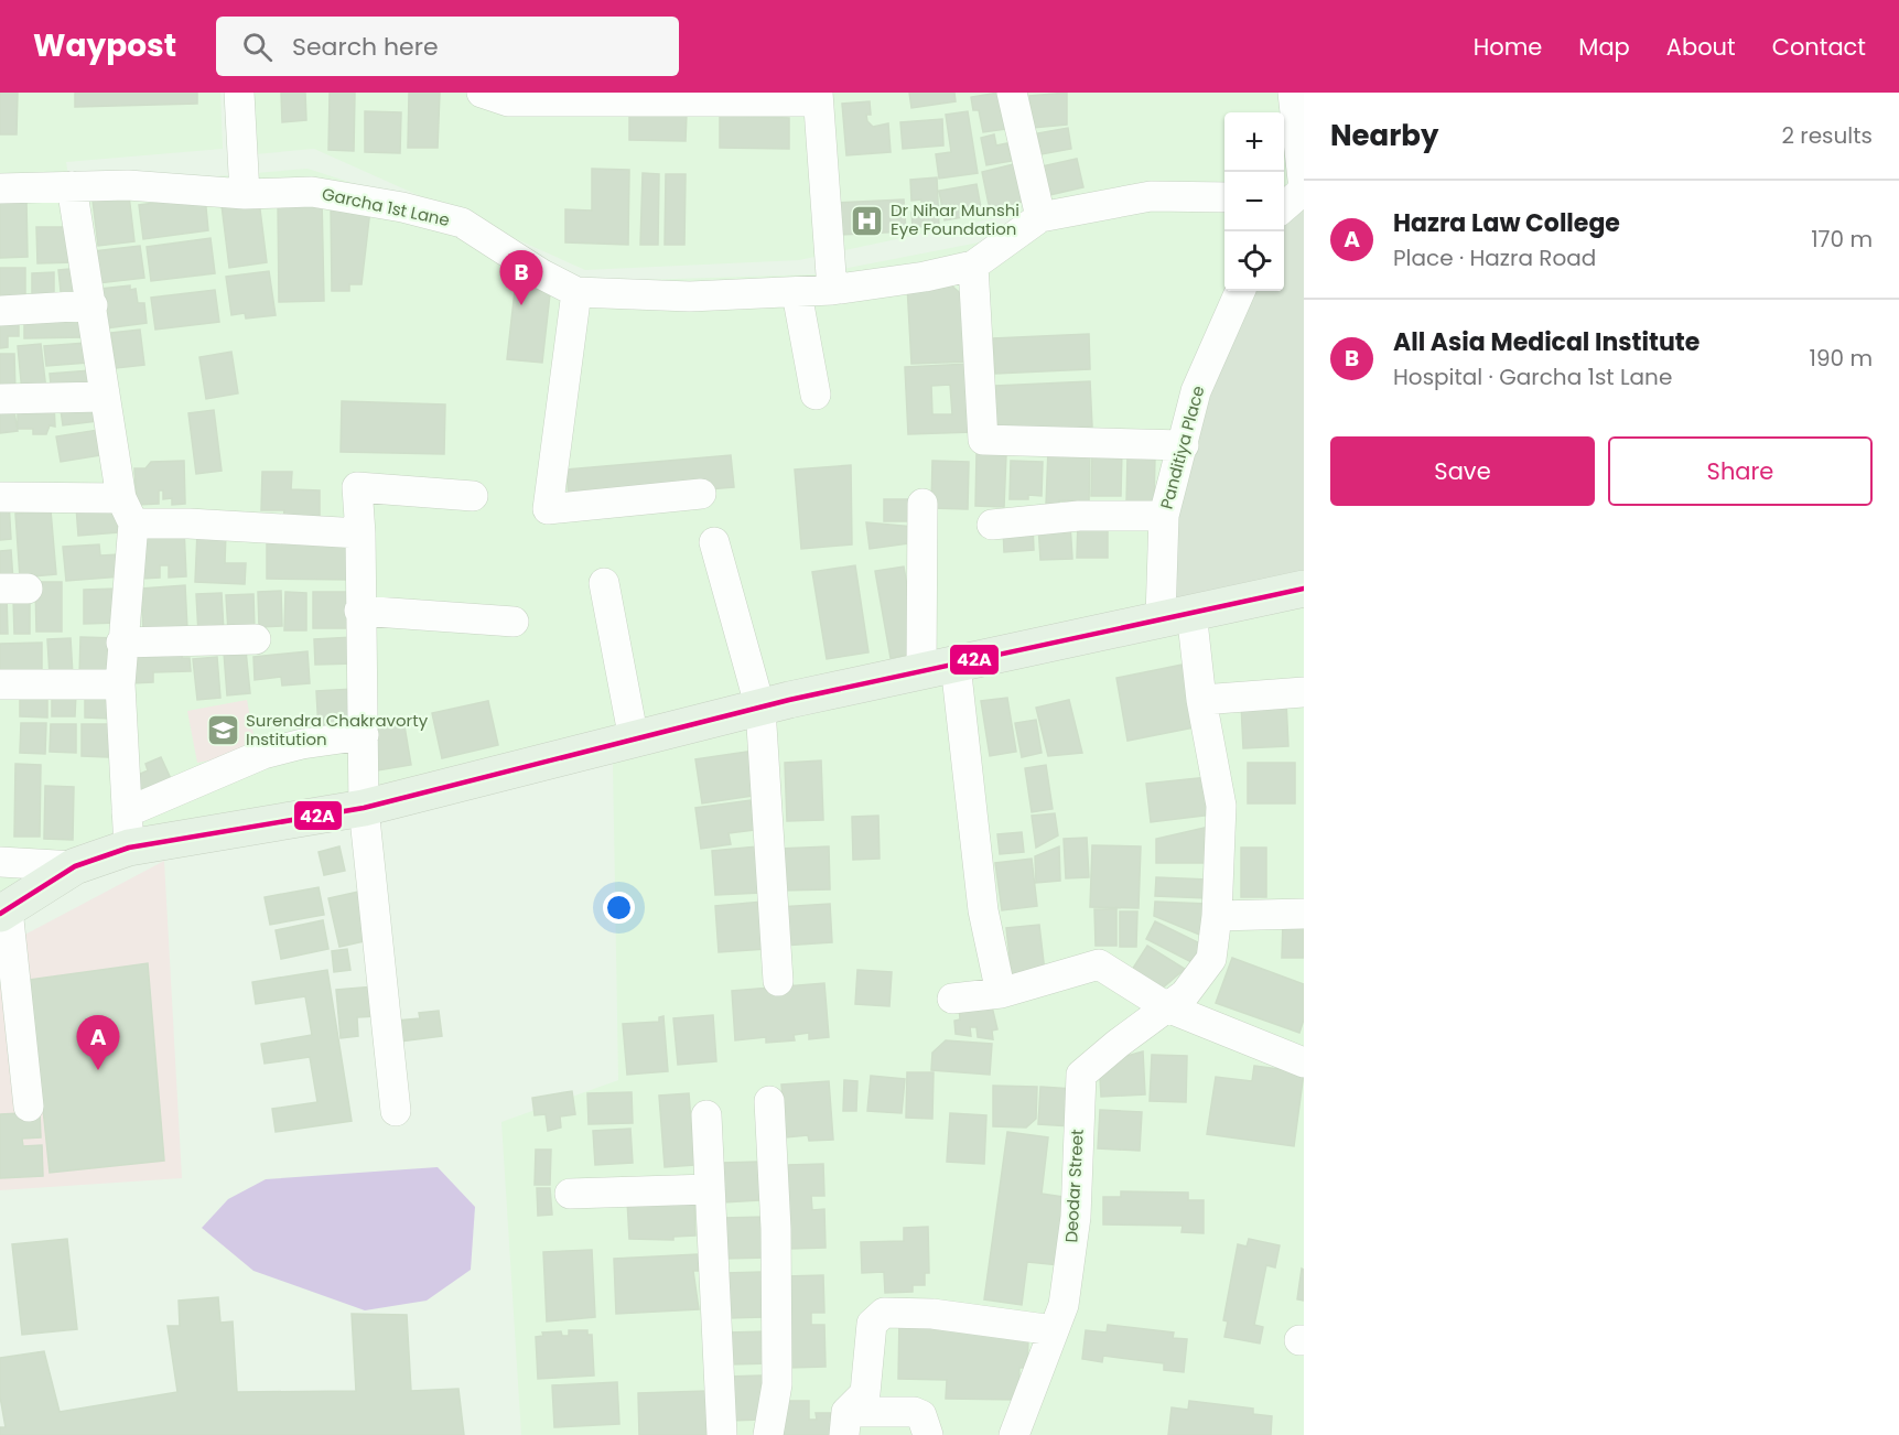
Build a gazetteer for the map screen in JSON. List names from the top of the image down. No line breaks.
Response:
{"streets":{"street":["Garcha 1st Lane","Panditiya Place","Deodar Street"]},"crossings":[["Panditiya Place","Deodar Street"]],"places":{"hospital":["Dr Nihar Munshi Eye Foundation"],"school or university":["Surendra Chakravorty Institution"]},"lines":["transit line 42A"],"page":{"header":"Waypost","search":"Search here","nav":["Home","Map","About","Contact"],"heading":["Nearby","2 results"],"map_buttons":["+","−"],"list":[{"mark":"A","name":"Hazra Law College","note":"Place · Hazra Road","value":"170 m"},{"mark":"B","name":"All Asia Medical Institute","note":"Hospital · Garcha 1st Lane","value":"190 m"}],"pins":["B","A"],"buttons":["Save","Share"]}}
